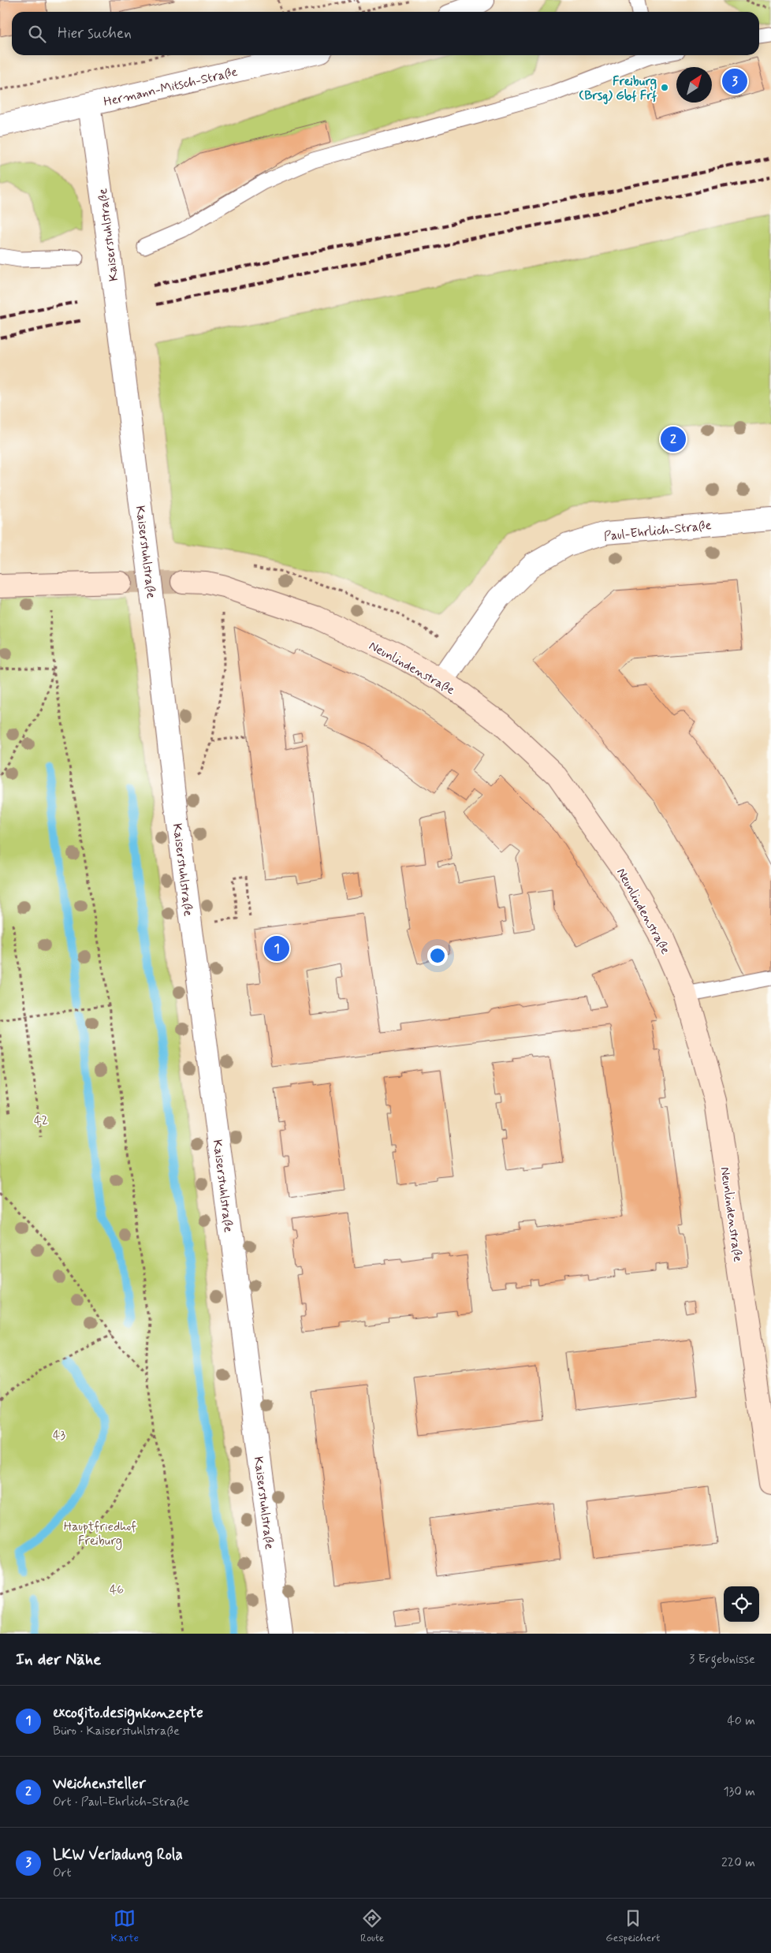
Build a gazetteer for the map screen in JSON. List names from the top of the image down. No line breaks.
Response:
{"streets":{"street":["Hermann-Mitsch-Straße","Kaiserstuhlstraße","Paul-Ehrlich-Straße","Neunlindenstraße"]},"crossings":[["Hermann-Mitsch-Straße","Kaiserstuhlstraße"],["Paul-Ehrlich-Straße","Neunlindenstraße"]],"parks":["42","43","Hauptfriedhof Freiburg","46"],"places":["Freiburg (Brsg) Gbf Frf"],"north":"top right","page":{"search":"Hier suchen","pins":["3","2","1"],"heading":["In der Nähe","3 Ergebnisse"],"list":[{"mark":"1","name":"excogito.designkonzepte","note":"Büro · Kaiserstuhlstraße","value":"40 m"},{"mark":"2","name":"Weichensteller","note":"Ort · Paul-Ehrlich-Straße","value":"130 m"},{"mark":"3","name":"LKW Verladung Rola","note":"Ort","value":"220 m"}],"nav":["Karte","Route","Gespeichert"]}}
